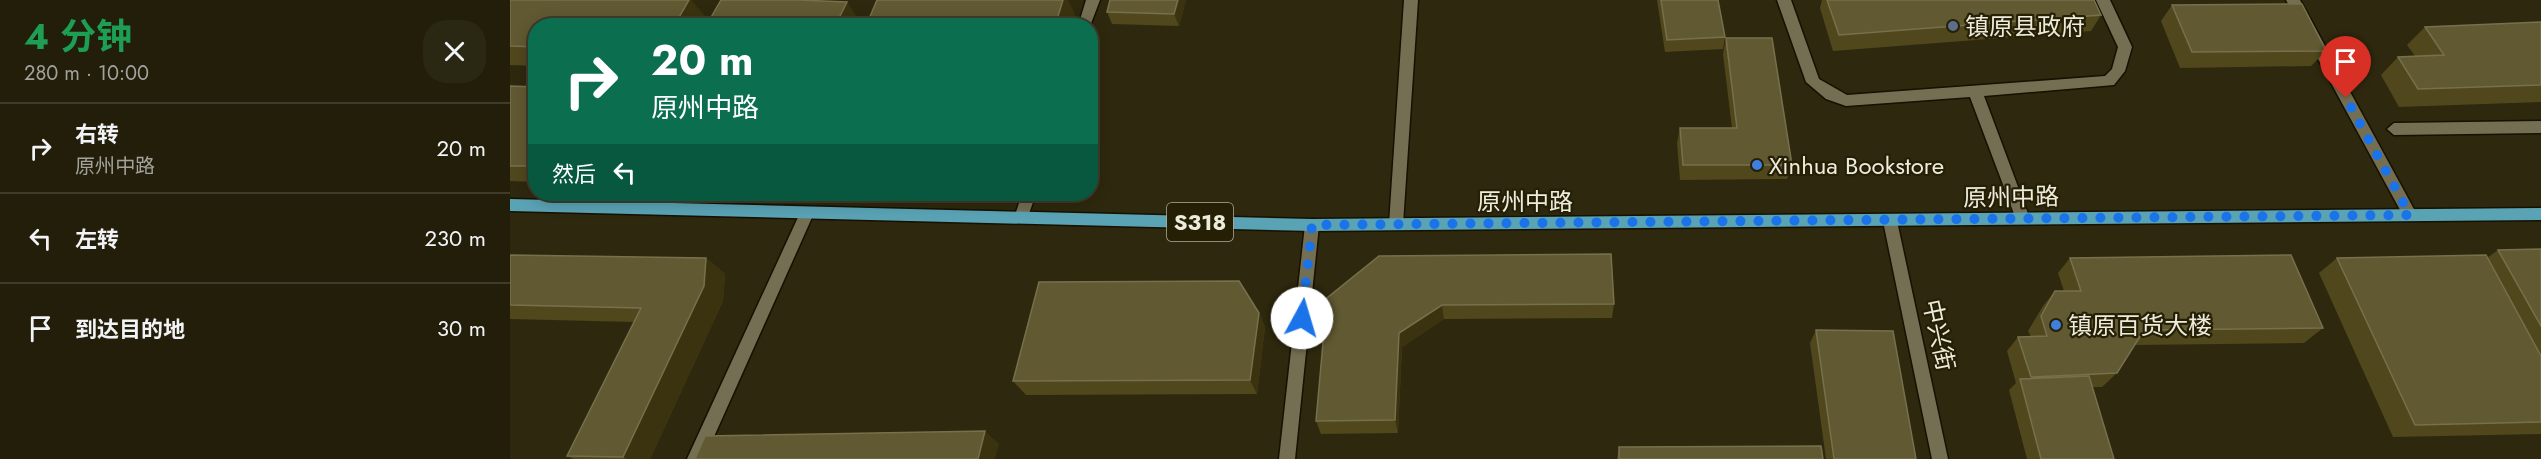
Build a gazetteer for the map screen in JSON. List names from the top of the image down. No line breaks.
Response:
{"streets":{"main road":["原州中路","S318"],"street":["中兴街"]},"crossings":[["原州中路","中兴街"]],"places":["镇原县政府","Xinhua Bookstore","镇原百货大楼"],"page":{"heading":["4 分钟","280 m · 10:00"],"turn":["20 m","原州中路"],"list":[{"name":"右转","note":"原州中路","value":"20 m"},{"name":"左转","value":"230 m"},{"name":"到达目的地","value":"30 m"}],"then":"然后"}}
